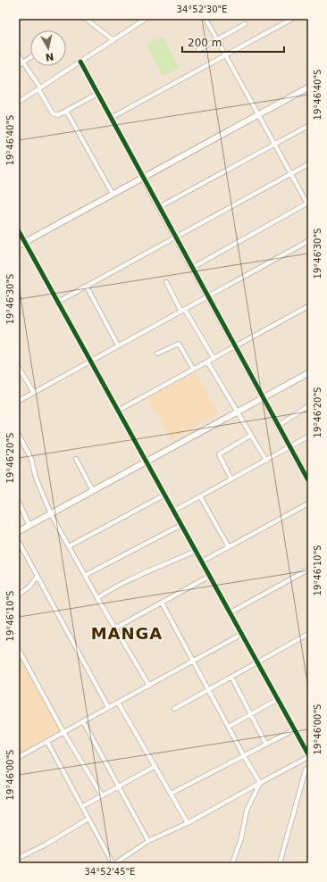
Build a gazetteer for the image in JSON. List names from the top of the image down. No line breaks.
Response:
{"districts":["MANGA"],"scale_bar":"200 m","north":"bottom","coordinates":["34°52'30\"E","19°46'40\"S","19°46'30\"S","19°46'20\"S","19°46'10\"S","19°46'00\"S","34°52'45\"E"]}
